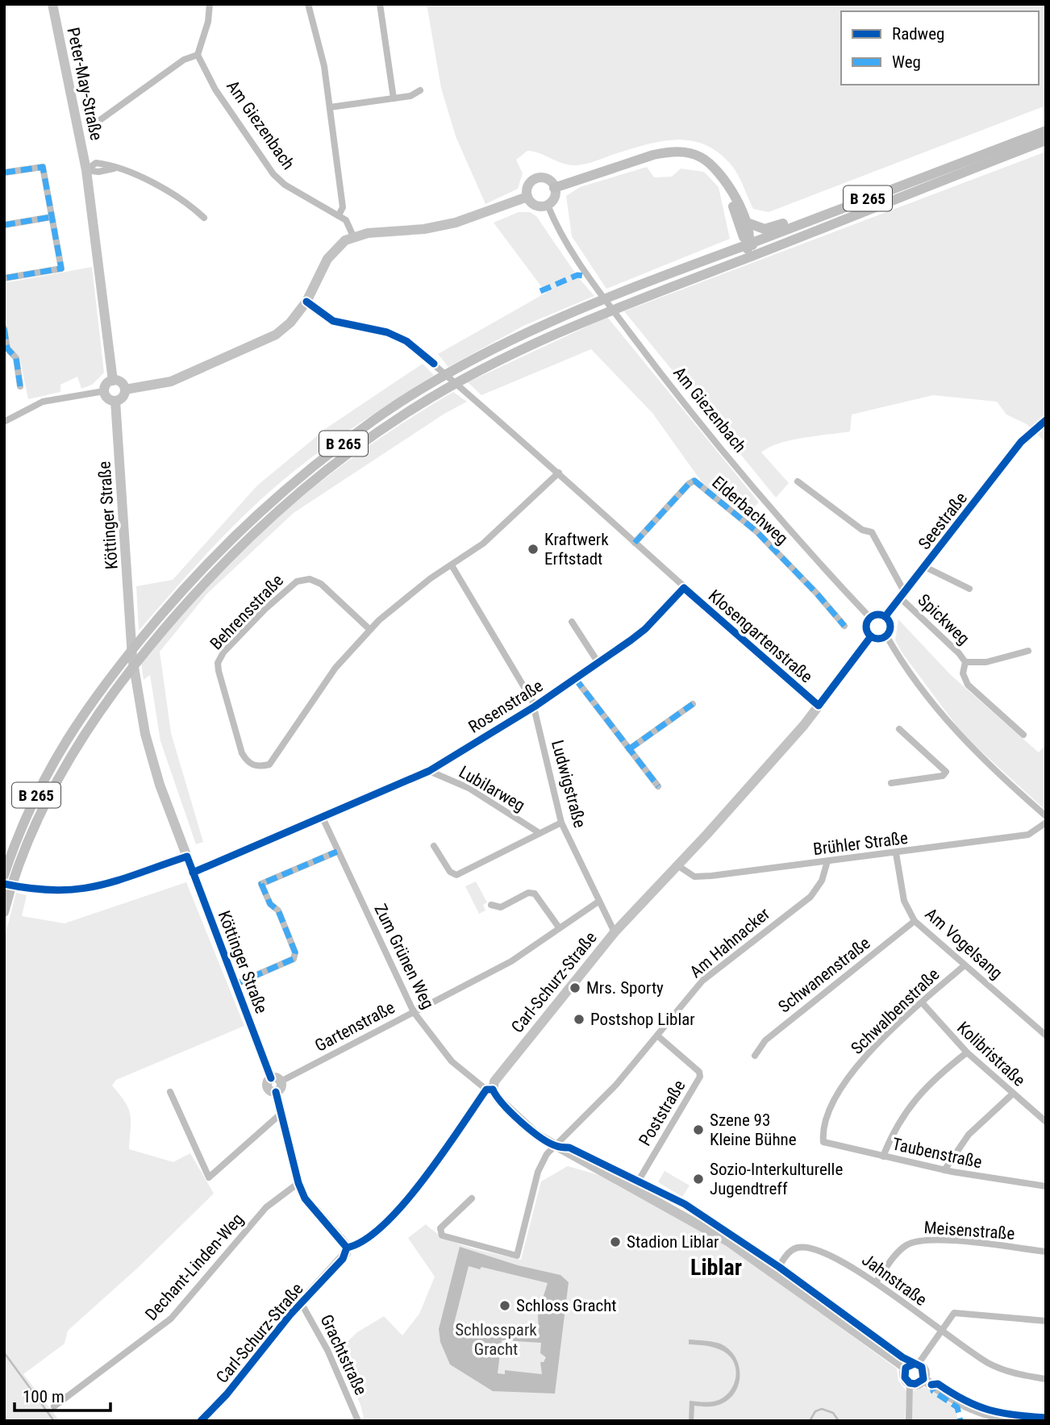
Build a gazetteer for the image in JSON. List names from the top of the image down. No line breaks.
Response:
{"streets":{"main road":["B 265"],"street":["Peter-May-Straße","Am Giezenbach","Elderbachweg","Köttinger Straße","Seestraße","Behrensstraße","Spickweg","Klosengartenstraße","Rosenstraße","Ludwigstraße","Lubilarweg","Brühler Straße","Am Hahnacker","Am Vogelsang","Zum Grünen Weg","Schwanenstraße","Carl-Schurz-Straße","Schwalbenstraße","Gartenstraße","Kolibristraße","Poststraße","Taubenstraße","Meisenstraße","Dechant-Linden-Weg","Jahnstraße","Grachtstraße"]},"crossings":[["Am Giezenbach","Seestraße"],["Am Giezenbach","Carl-Schurz-Straße"],["Elderbachweg","Klosengartenstraße"],["Köttinger Straße","Gartenstraße"],["Seestraße","Spickweg"],["Seestraße","Carl-Schurz-Straße"],["Behrensstraße","Klosengartenstraße"],["Behrensstraße","Ludwigstraße"],["Klosengartenstraße","Rosenstraße"],["Klosengartenstraße","Carl-Schurz-Straße"],["Rosenstraße","Ludwigstraße"],["Rosenstraße","Lubilarweg"],["Rosenstraße","Zum Grünen Weg"],["Ludwigstraße","Carl-Schurz-Straße"],["Ludwigstraße","Gartenstraße"],["Brühler Straße","Am Hahnacker"],["Brühler Straße","Am Vogelsang"],["Brühler Straße","Carl-Schurz-Straße"],["Am Hahnacker","Poststraße"],["Am Vogelsang","Schwanenstraße"],["Am Vogelsang","Schwalbenstraße"],["Zum Grünen Weg","Carl-Schurz-Straße"],["Zum Grünen Weg","Gartenstraße"],["Carl-Schurz-Straße","Grachtstraße"],["Schwalbenstraße","Kolibristraße"],["Schwalbenstraße","Taubenstraße"],["Meisenstraße","Jahnstraße"]],"districts":["Liblar"],"parks":["Schlosspark Gracht"],"places":["Kraftwerk Erftstadt","Mrs. Sporty","Postshop Liblar","Szene 93 Kleine Bühne","Sozio-Interkulturelle Jugendtreff","Stadion Liblar","Schloss Gracht"],"legend":["Radweg","Weg"],"scale_bar":"100 m"}
